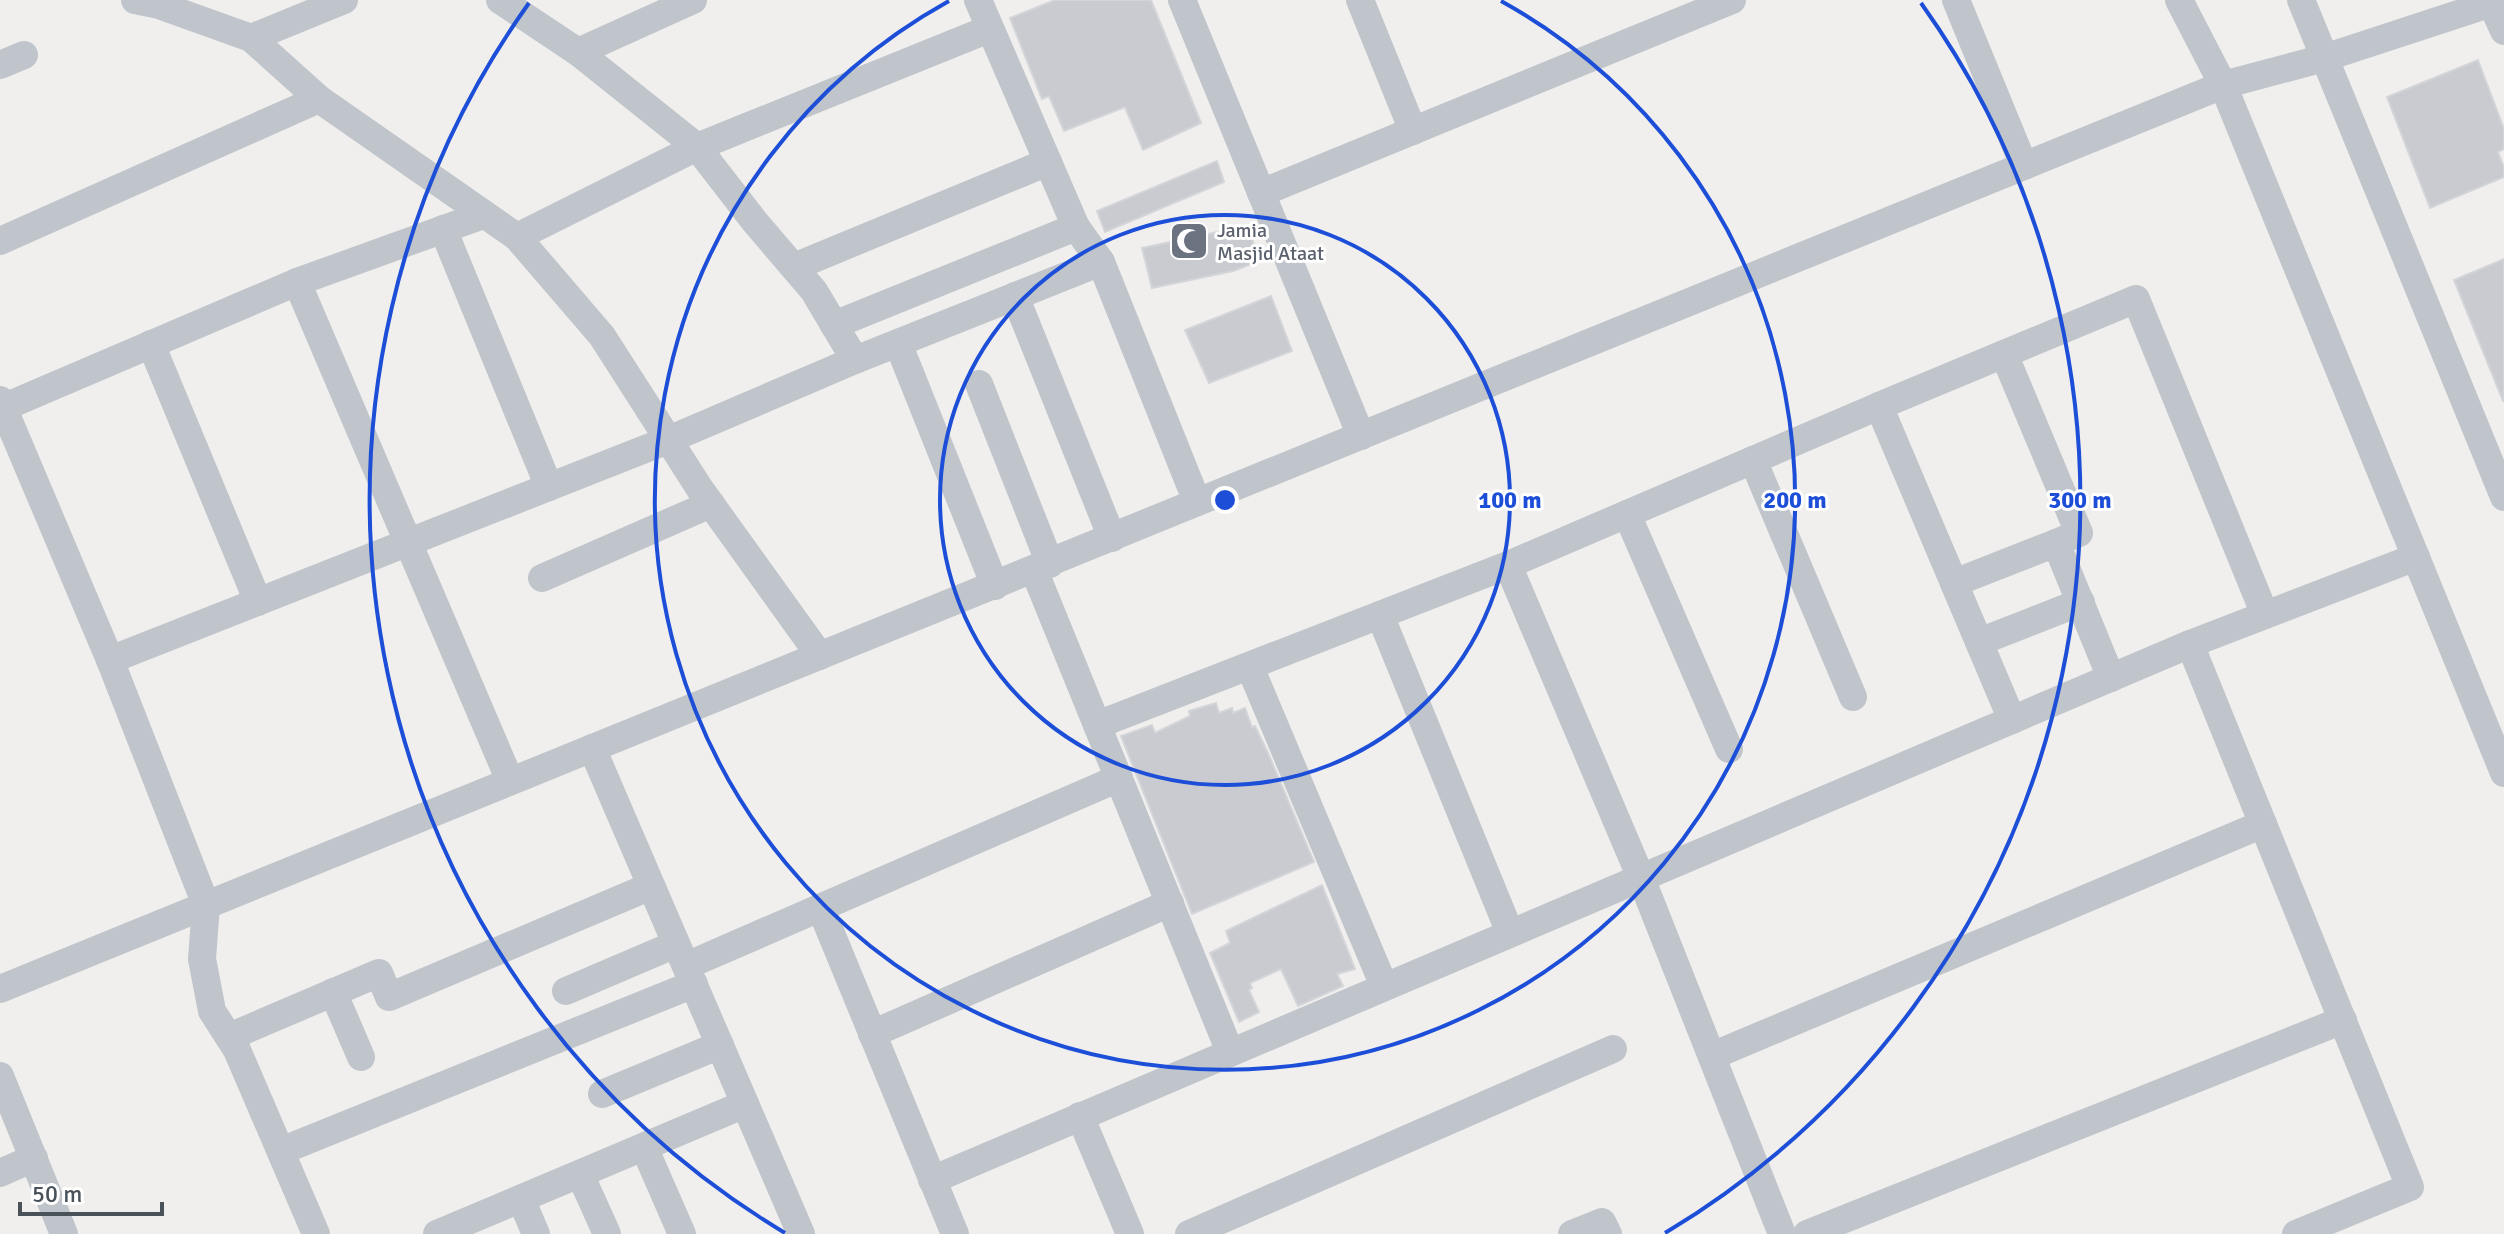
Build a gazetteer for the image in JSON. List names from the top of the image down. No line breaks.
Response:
{"places":{"mosque":["Jamia Masjid Ataat"]},"scale_bar":"50 m","rings":["100 m","200 m","300 m"]}
